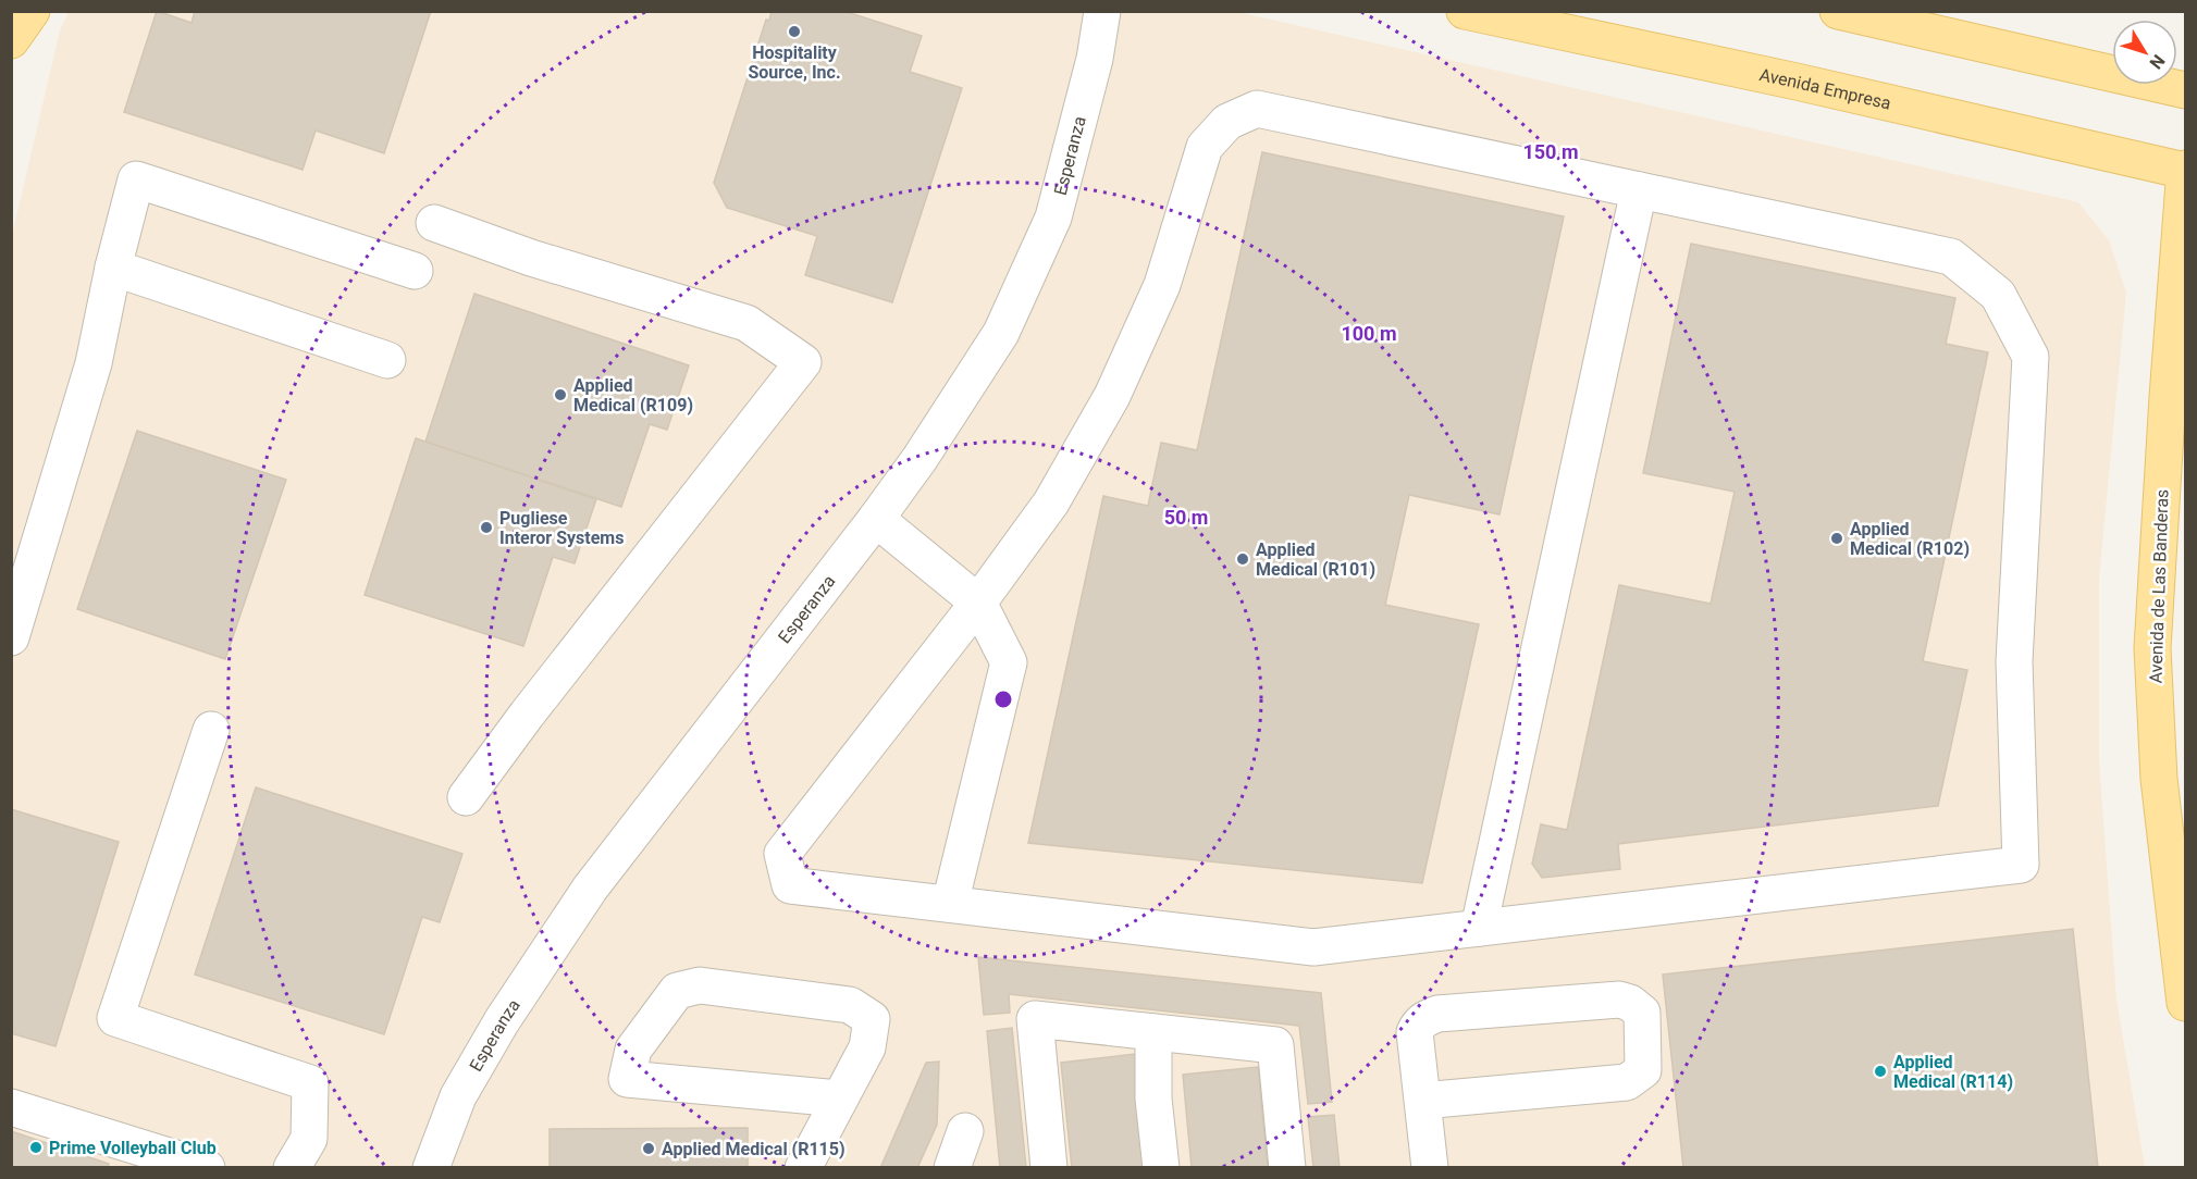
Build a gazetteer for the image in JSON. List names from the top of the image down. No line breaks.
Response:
{"streets":{"main road":["Avenida Empresa","Avenida de Las Banderas"],"street":["Esperanza"]},"crossings":[["Avenida Empresa","Avenida de Las Banderas"]],"places":["Hospitality Source, Inc.","Applied Medical (R109)","Pugliese Interor Systems","Applied Medical (R102)","Applied Medical (R101)","Applied Medical (R114)","Prime Volleyball Club","Applied Medical (R115)"],"north":"bottom right","rings":["150 m","100 m","50 m"]}
